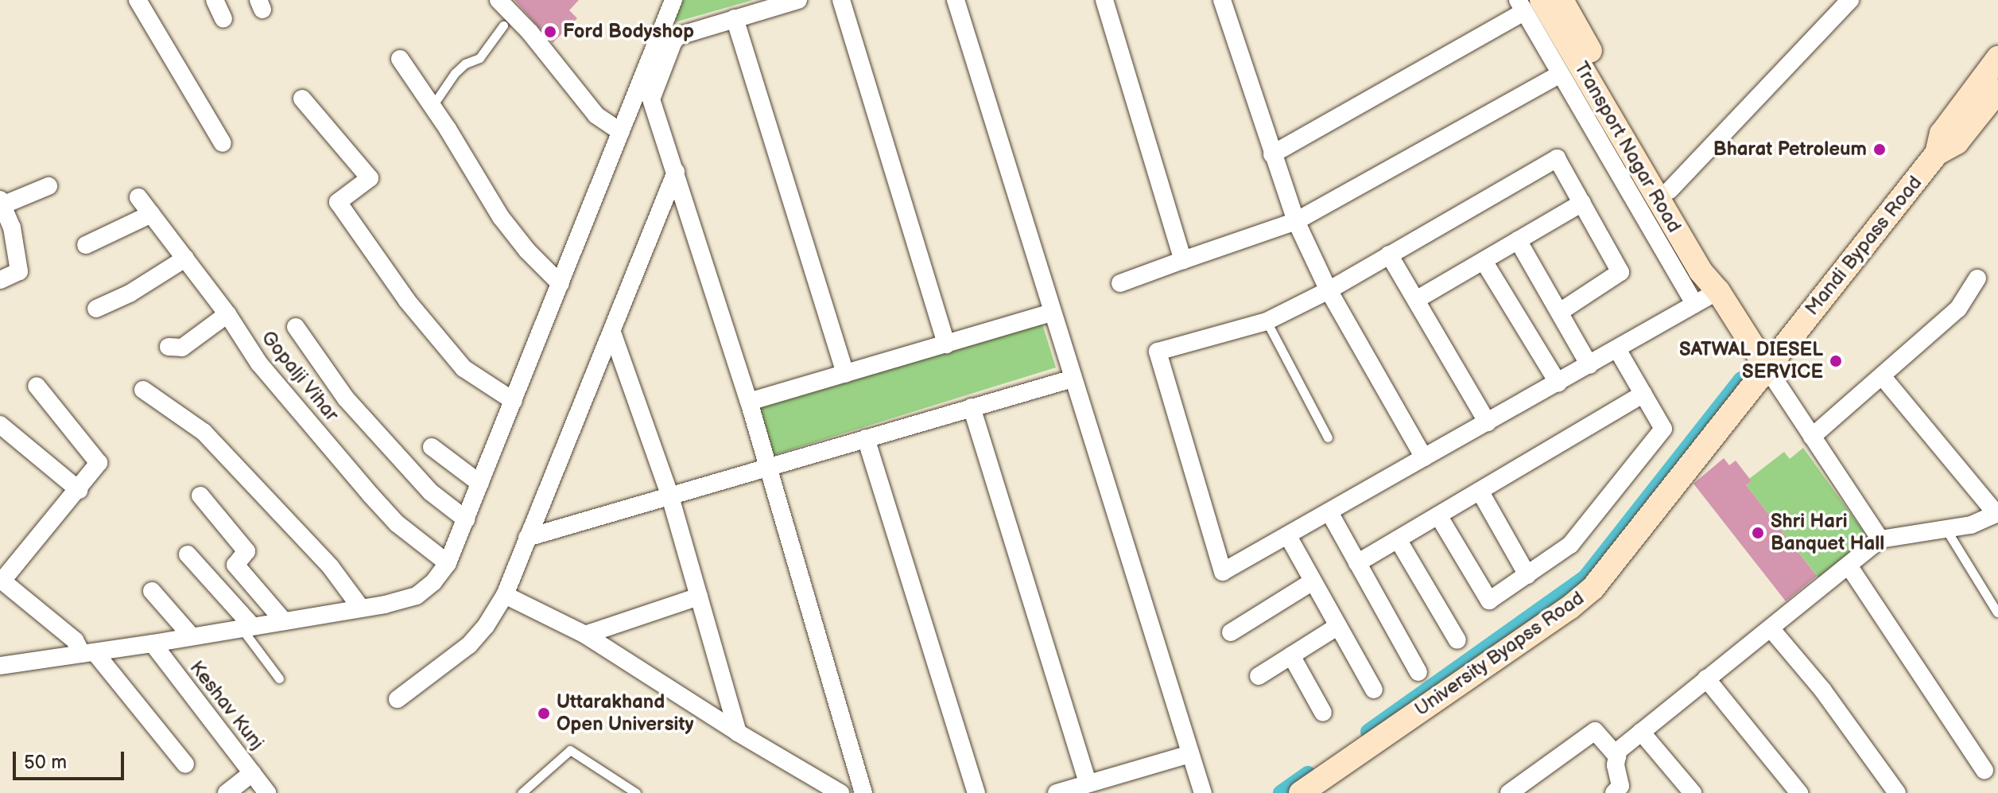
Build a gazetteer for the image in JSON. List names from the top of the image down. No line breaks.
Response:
{"streets":{"main road":["Transport Nagar Road","Mandi Bypass Road","University Byapss Road"],"street":["Gopalji Vihar","Keshav Kunj"]},"crossings":[["Transport Nagar Road","Mandi Bypass Road"],["Transport Nagar Road","University Byapss Road"],["Mandi Bypass Road","University Byapss Road"]],"places":["Ford Bodyshop","Bharat Petroleum","SATWAL DIESEL SERVICE","Shri Hari Banquet Hall","Uttarakhand Open University"],"scale_bar":"50 m"}
